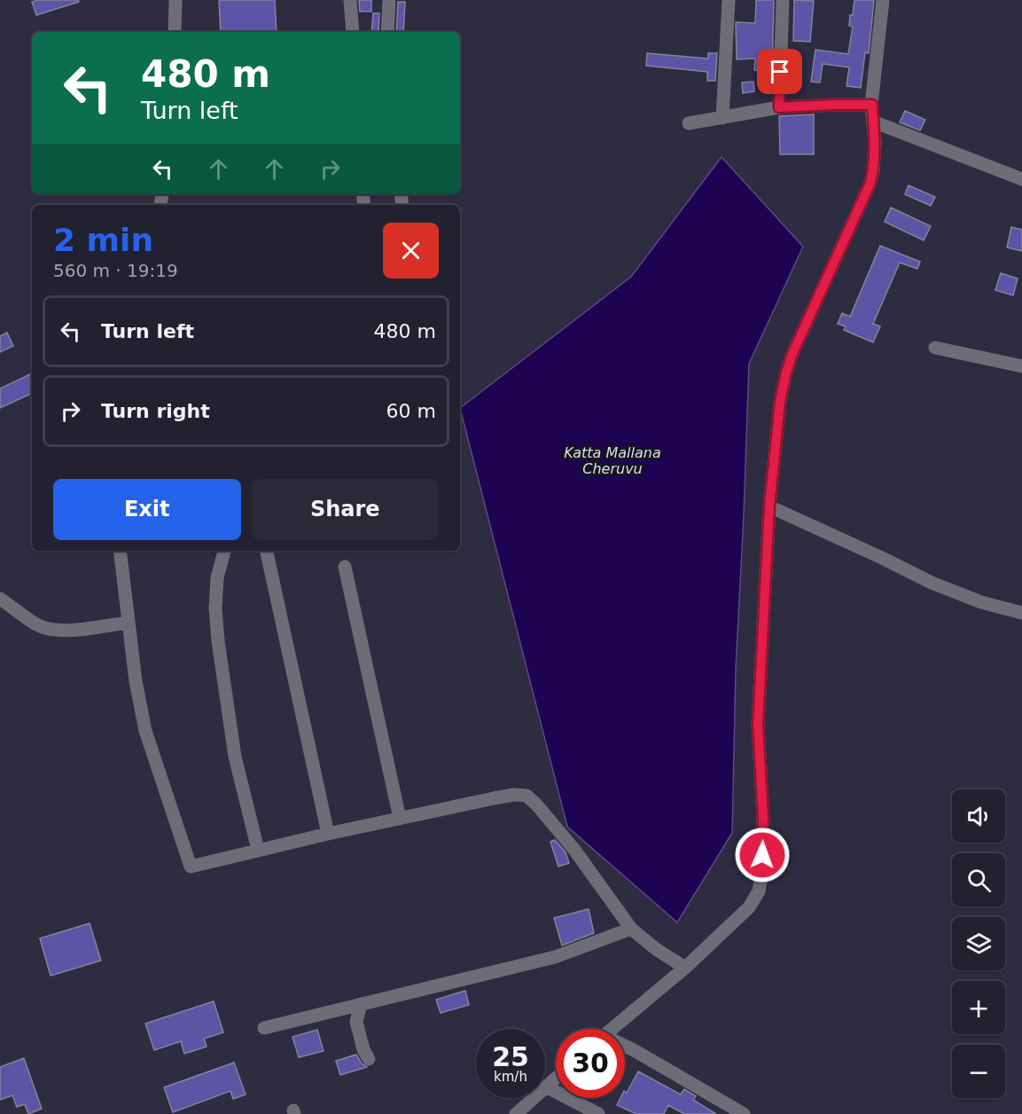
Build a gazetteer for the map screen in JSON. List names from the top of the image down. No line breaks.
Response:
{"water":["Katta Mallana Cheruvu"],"page":{"turn":["480 m","Turn left"],"heading":["2 min","560 m · 19:19"],"list":[{"name":"Turn left","value":"480 m"},{"name":"Turn right","value":"60 m"}],"buttons":["Exit","Share"],"map_buttons":["+","−"],"speed":"25 km/h","limit":"30"}}
